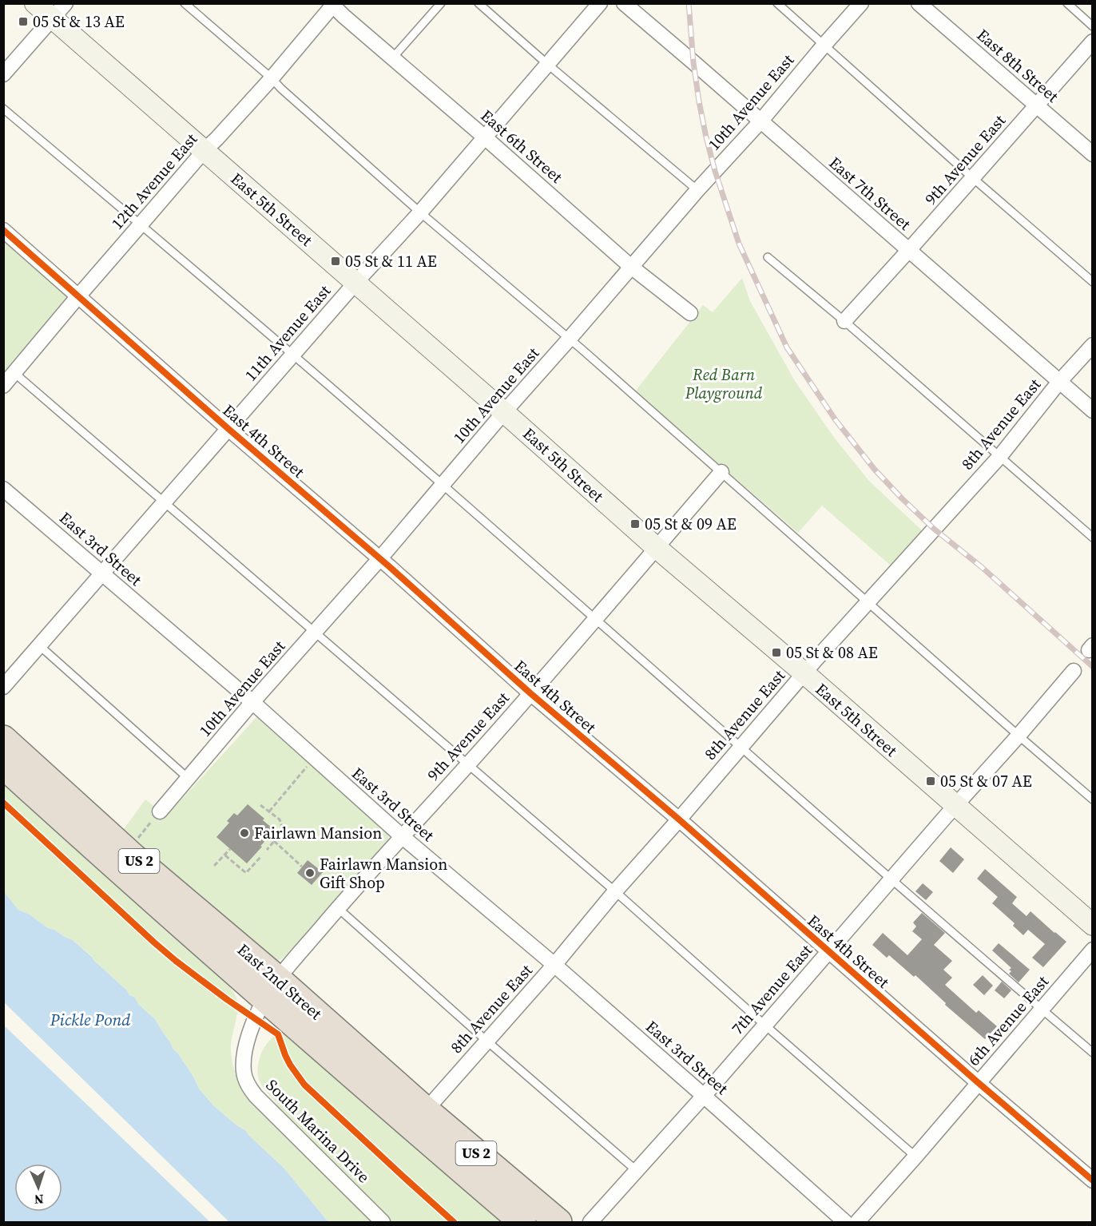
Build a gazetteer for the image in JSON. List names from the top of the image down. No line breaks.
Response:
{"streets":{"highway":["US 2","East 2nd Street"],"street":["East 8th Street","10th Avenue East","East 6th Street","9th Avenue East","12th Avenue East","East 7th Street","East 5th Street","11th Avenue East","8th Avenue East","East 4th Street","East 3rd Street","7th Avenue East","6th Avenue East","South Marina Drive"]},"crossings":[["East 8th Street","9th Avenue East"],["10th Avenue East","East 6th Street"],["10th Avenue East","East 7th Street"],["10th Avenue East","East 5th Street"],["10th Avenue East","East 4th Street"],["10th Avenue East","East 3rd Street"],["East 6th Street","12th Avenue East"],["East 6th Street","11th Avenue East"],["9th Avenue East","East 7th Street"],["9th Avenue East","East 5th Street"],["9th Avenue East","East 4th Street"],["9th Avenue East","East 3rd Street"],["9th Avenue East","East 2nd Street"],["9th Avenue East","South Marina Drive"],["12th Avenue East","East 5th Street"],["12th Avenue East","East 4th Street"],["East 7th Street","8th Avenue East"],["East 5th Street","11th Avenue East"],["East 5th Street","8th Avenue East"],["East 5th Street","7th Avenue East"],["11th Avenue East","East 4th Street"],["11th Avenue East","East 3rd Street"],["8th Avenue East","East 4th Street"],["8th Avenue East","East 3rd Street"],["8th Avenue East","East 2nd Street"],["East 4th Street","7th Avenue East"],["East 4th Street","6th Avenue East"],["East 3rd Street","7th Avenue East"],["East 2nd Street","South Marina Drive"]],"water":["Pickle Pond"],"parks":["Red Barn Playground"],"places":{"transit":["05 St & 13 AE","05 St & 11 AE","05 St & 09 AE","05 St & 08 AE","05 St & 07 AE"],"other":["Fairlawn Mansion","Fairlawn Mansion Gift Shop"]},"north":"bottom"}
